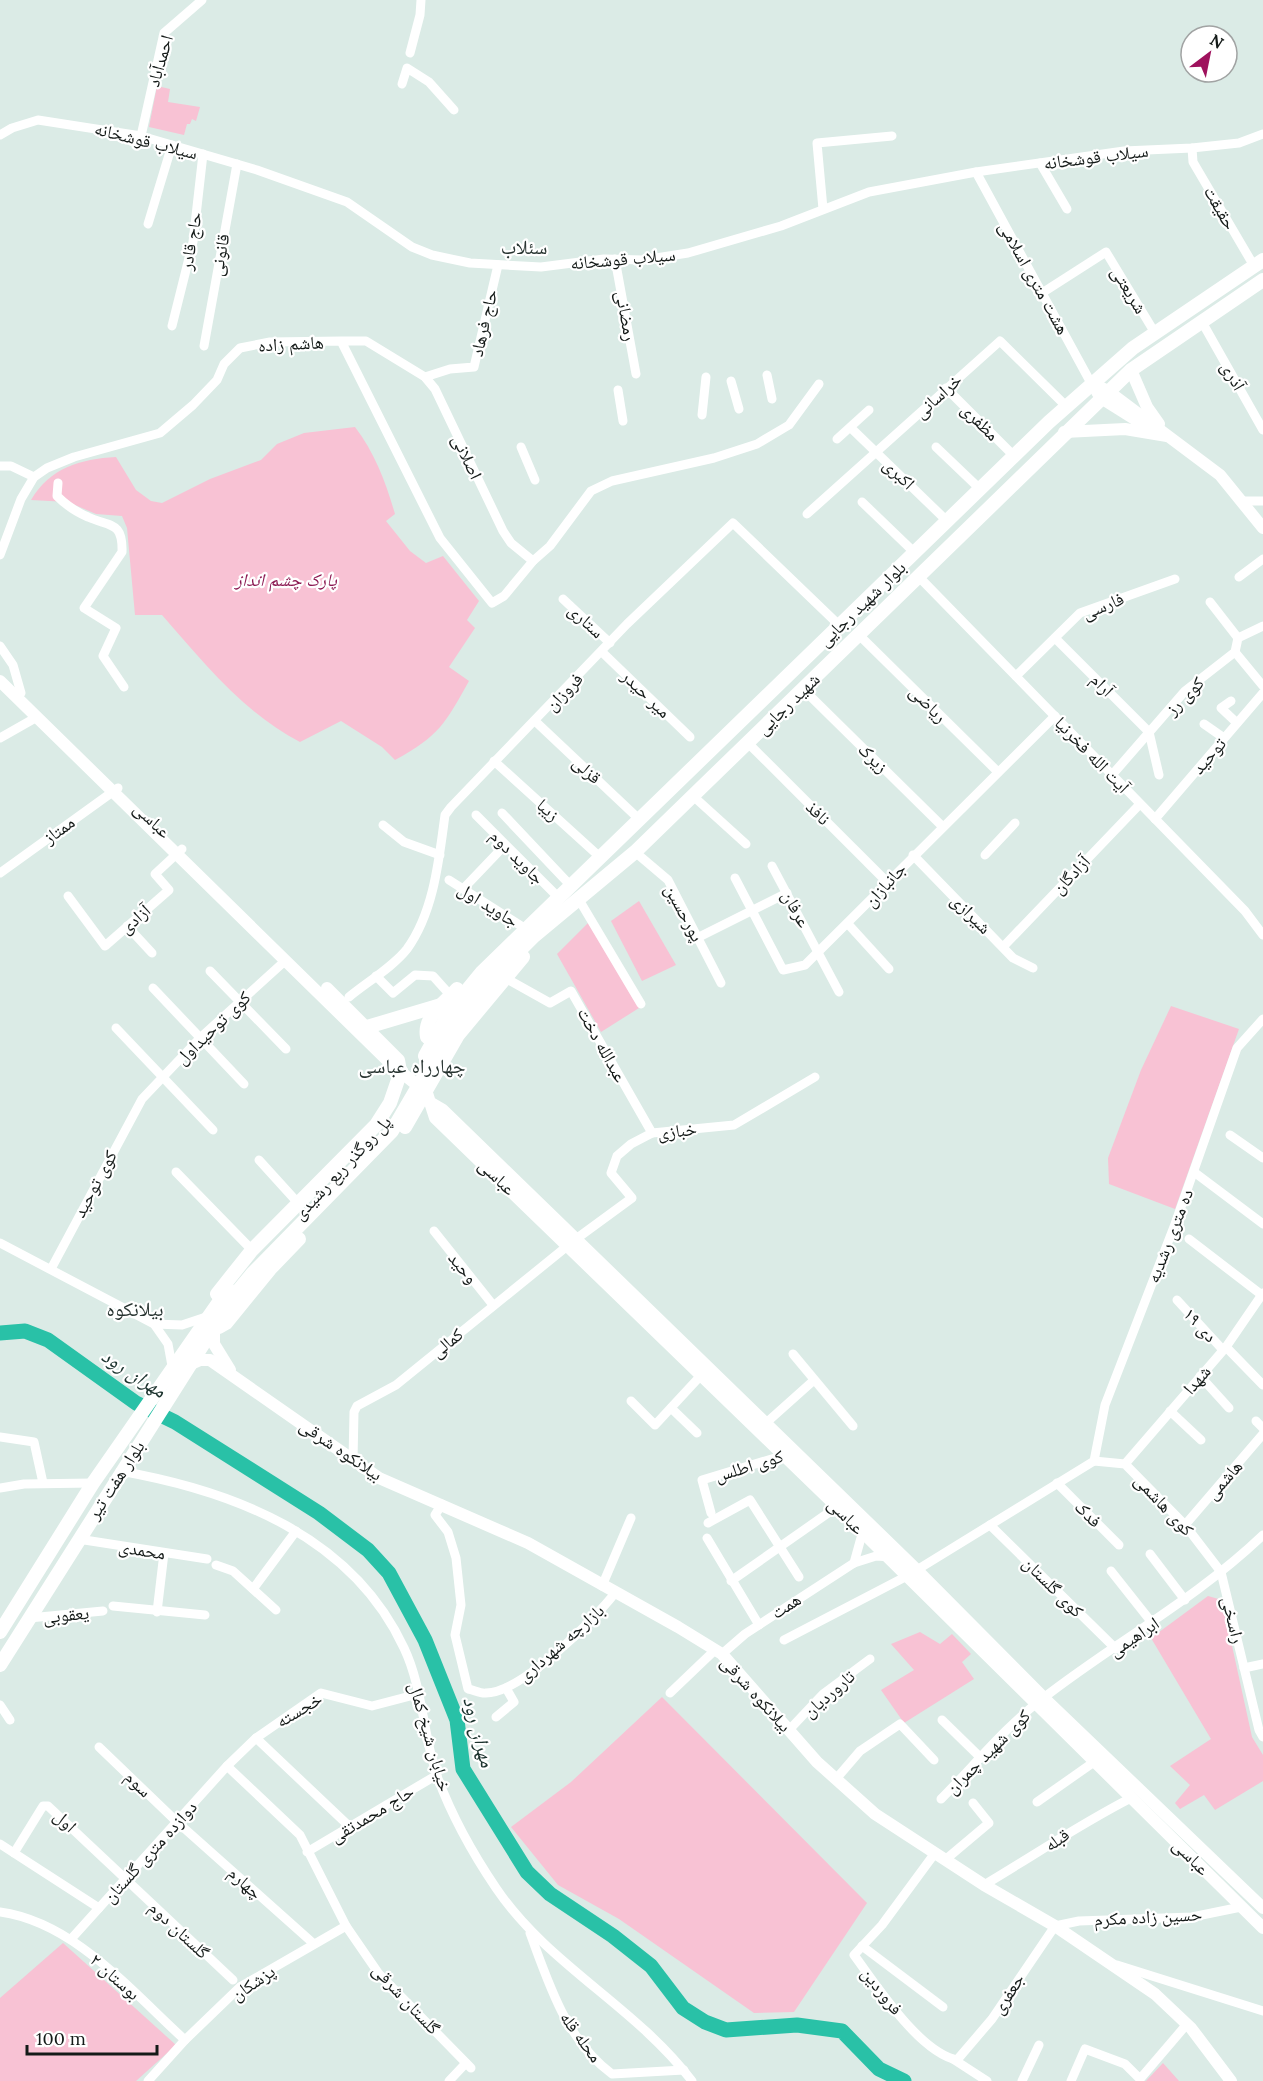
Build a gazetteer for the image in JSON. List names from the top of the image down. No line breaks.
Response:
{"streets":{"highway":["بلوار شهید رجایی","شهید رجایی","پل روگذر ربع رشیدی","بلوار هفت تیر"],"main road":["عباسى","بیلانکوه شرقی"],"street":["احمدآباد","سیلاب قوشخانه","حقیقت","حاج قادر","قانونی","هشت متری اسلامی","شریعتی","رمضانی","حاج فرهاد","هاشم زاده","آذری","خراسانی","مظفری","اصلانی","اکبری","فارسی","ستاری","آرام","فروزان","میر حیدر","کوی رز","ریاضی","آیت الله فخرنیا","توحید","زیرک","قزلی","زیبا","نافذ","ممتاز","جاوید دوم","آزادگان","جانبازان","جاوید اول","عرفان","پورحسین","شیرازی","آزادی","کوی توحیداول","عبدالله دخت","خبازی","کوی توحید","ده متری رشدیه","وحید","۱۹ دی","کمالی","شهدا","کوی اطلس","هاشمی","کوی هاشمی","فدک","محمدی","کوی گلستان","همت","یعقوبی","راسخی","ابراهیمی","بازارچه شهرداری","تاروردیان","خجسته","خیابان شیخ کمال","کوی شهید چمران","سوم","حاج محمدتقی","اول","قبله","دوازده متری گلستان","چهارم","حسین زاده مکرم","گلستان دوم","بوستان ۲","پزشکان","فروردین","جعفری","گلستان شرقی","محله قله"]},"crossings":[["احمدآباد","سیلاب قوشخانه"],["سیلاب قوشخانه","حقیقت"],["سیلاب قوشخانه","حاج قادر"],["سیلاب قوشخانه","قانونی"],["سیلاب قوشخانه","هشت متری اسلامی"],["سیلاب قوشخانه","رمضانی"],["سیلاب قوشخانه","حاج فرهاد"],["حقیقت","بلوار شهید رجایی"],["هشت متری اسلامی","شریعتی"],["هشت متری اسلامی","بلوار شهید رجایی"],["شریعتی","بلوار شهید رجایی"],["حاج فرهاد","اصلانی"],["هاشم زاده","اصلانی"],["خراسانی","مظفری"],["خراسانی","اکبری"],["خراسانی","بلوار شهید رجایی"],["مظفری","بلوار شهید رجایی"],["اکبری","بلوار شهید رجایی"],["بلوار شهید رجایی","فروزان"],["بلوار شهید رجایی","شهید رجایی"],["بلوار شهید رجایی","قزلی"],["بلوار شهید رجایی","زیبا"],["بلوار شهید رجایی","جاوید دوم"],["بلوار شهید رجایی","جاوید اول"],["فارسی","آرام"],["فارسی","آیت الله فخرنیا"],["ستاری","فروزان"],["آرام","کوی رز"],["فروزان","میر حیدر"],["فروزان","قزلی"],["فروزان","زیبا"],["کوی رز","آیت الله فخرنیا"],["شهید رجایی","ریاضی"],["شهید رجایی","آیت الله فخرنیا"],["شهید رجایی","زیرک"],["شهید رجایی","نافذ"],["شهید رجایی","جاوید اول"],["شهید رجایی","پورحسین"],["شهید رجایی","پل روگذر ربع رشیدی"],["ریاضی","جانبازان"],["آیت الله فخرنیا","توحید"],["آیت الله فخرنیا","آزادگان"],["آیت الله فخرنیا","جانبازان"],["زیرک","جانبازان"],["نافذ","جانبازان"],["عباسى","ممتاز"],["عباسى","آزادی"],["عباسى","کوی توحیداول"],["عباسى","خبازی"],["عباسى","کمالی"],["عباسى","کوی اطلس"],["عباسى","همت"],["عباسى","ابراهیمی"],["عباسى","کوی شهید چمران"],["عباسى","قبله"],["عباسى","حسین زاده مکرم"],["آزادگان","شیرازی"],["جانبازان","عرفان"],["جانبازان","شیرازی"],["کوی توحیداول","کوی توحید"],["عبدالله دخت","خبازی"],["خبازی","کمالی"],["پل روگذر ربع رشیدی","بلوار هفت تیر"],["ده متری رشدیه","کوی هاشمی"],["وحید","کمالی"],["۱۹ دی","شهدا"],["کمالی","بیلانکوه شرقی"],["شهدا","کوی هاشمی"],["بیلانکوه شرقی","بلوار هفت تیر"],["بیلانکوه شرقی","همت"],["بیلانکوه شرقی","بازارچه شهرداری"],["بیلانکوه شرقی","تاروردیان"],["بیلانکوه شرقی","قبله"],["بیلانکوه شرقی","حسین زاده مکرم"],["بیلانکوه شرقی","فروردین"],["بیلانکوه شرقی","جعفری"],["بلوار هفت تیر","محمدی"],["بلوار هفت تیر","یعقوبی"],["بلوار هفت تیر","خیابان شیخ کمال"],["هاشمی","کوی هاشمی"],["کوی هاشمی","راسخی"],["کوی هاشمی","ابراهیمی"],["کوی گلستان","ابراهیمی"],["راسخی","ابراهیمی"],["ابراهیمی","کوی شهید چمران"],["خجسته","خیابان شیخ کمال"],["خجسته","دوازده متری گلستان"],["خجسته","گلستان شرقی"],["خیابان شیخ کمال","حاج محمدتقی"],["خیابان شیخ کمال","محله قله"],["سوم","دوازده متری گلستان"],["سوم","چهارم"],["حاج محمدتقی","گلستان شرقی"],["اول","دوازده متری گلستان"],["اول","گلستان دوم"],["دوازده متری گلستان","چهارم"],["دوازده متری گلستان","گلستان دوم"],["دوازده متری گلستان","بوستان ۲"],["دوازده متری گلستان","گلستان شرقی"],["چهارم","پزشکان"],["حسین زاده مکرم","جعفری"],["بوستان ۲","پزشکان"],["پزشکان","گلستان شرقی"],["فروردین","جعفری"]],"districts":["سئلاب","چهارراه عباسی","بیلانکوه"],"water":["مهران رود"],"parks":["پارک چشم انداز"],"scale_bar":"100 m","north":"top right"}
